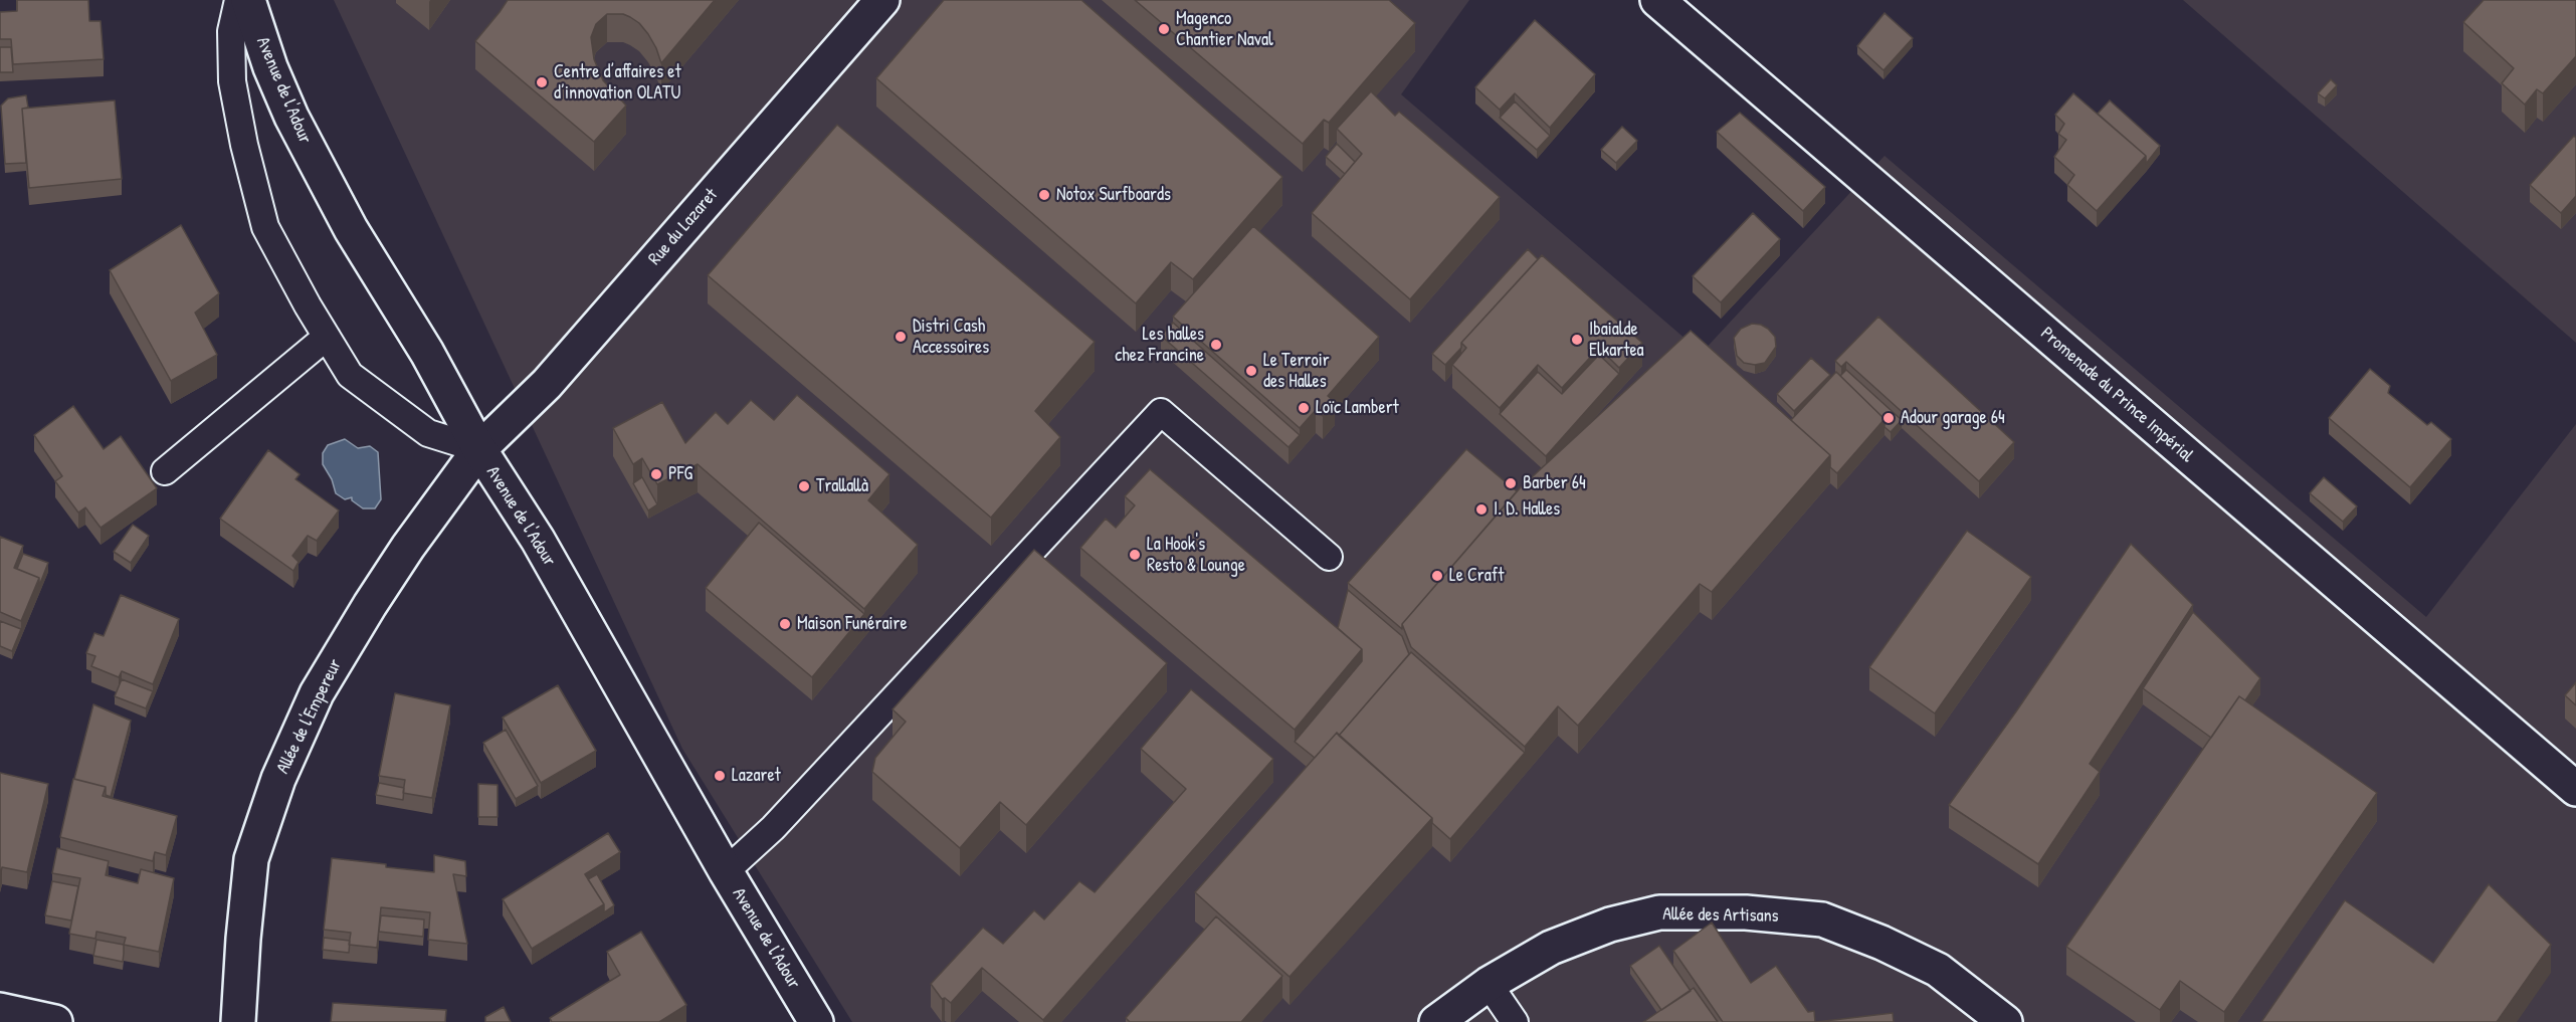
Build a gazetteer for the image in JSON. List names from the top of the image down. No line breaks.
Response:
{"streets":{"street":["Avenue de l'Adour","Rue du Lazaret","Promenade du Prince Impérial","Allée de l'Empereur","Allée des Artisans"]},"crossings":[["Avenue de l'Adour","Rue du Lazaret"],["Avenue de l'Adour","Allée de l'Empereur"],["Rue du Lazaret","Allée de l'Empereur"]],"places":["Magenco Chantier Naval","Centre d’affaires et d’innovation OLATU","Notox Surfboards","Distri Cash Accessoires","Ibaialde Elkartea","Les halles chez Francine","Le Terroir des Halles","Loïc Lambert","Adour garage 64","PFG","Barber 64","Trallallà","I. D. Halles","La Hook's Resto & Lounge","Le Craft","Maison Funéraire","Lazaret"]}
